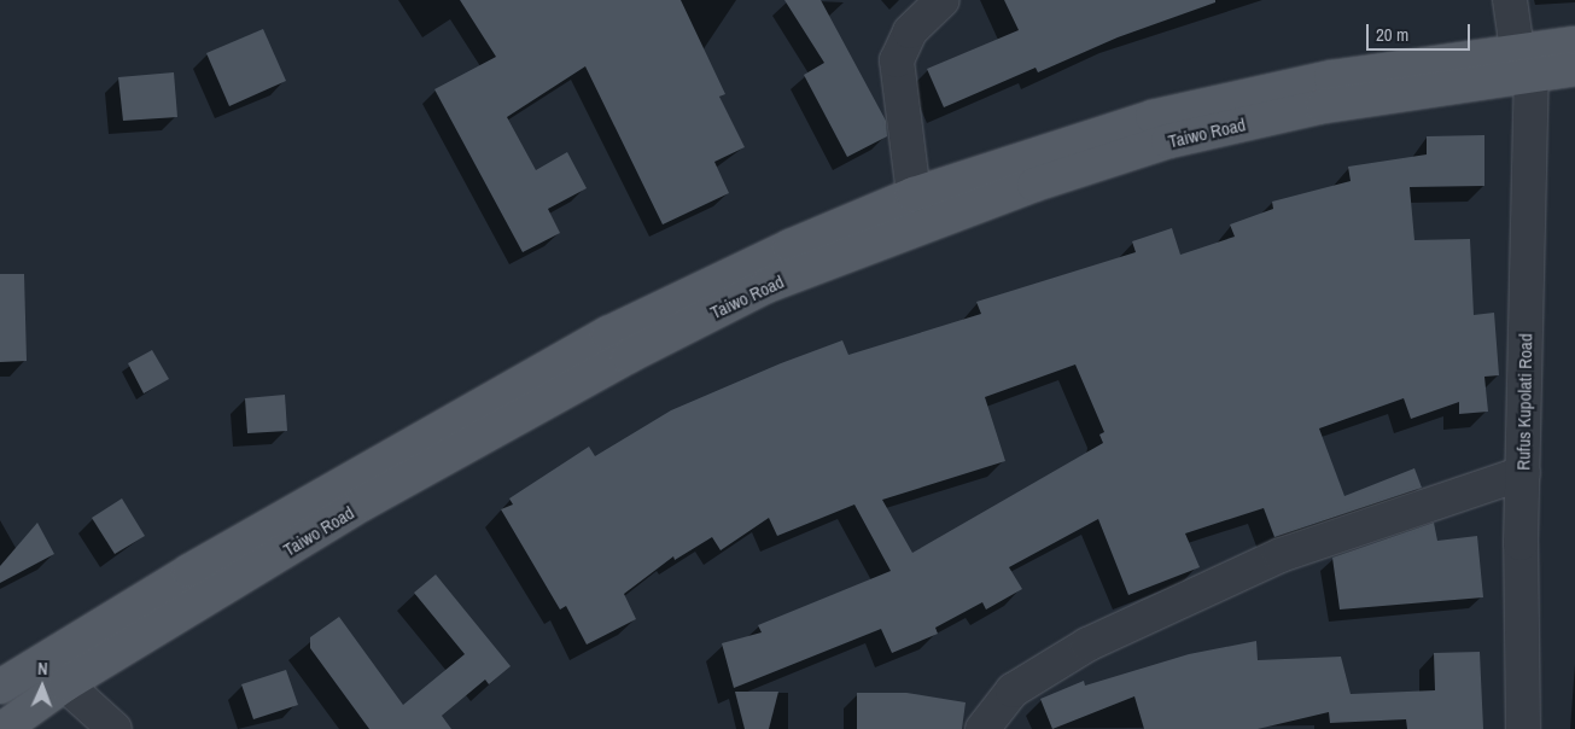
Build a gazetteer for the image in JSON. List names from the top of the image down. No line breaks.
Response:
{"streets":{"main road":["Taiwo Road"],"street":["Rufus Kupolati Road"]},"crossings":[["Taiwo Road","Rufus Kupolati Road"]],"scale_bar":"20 m","north":"top"}
